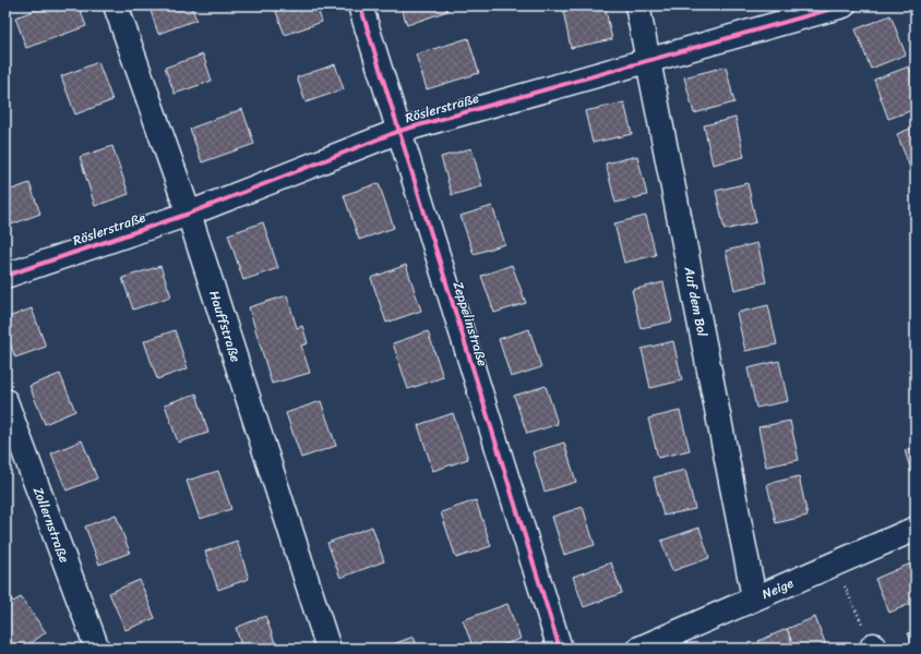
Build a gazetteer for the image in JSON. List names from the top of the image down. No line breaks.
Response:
{"streets":{"street":["Röslerstraße","Auf dem Bol","Zeppelinstraße","Hauffstraße","Zollernstraße","Neige"]},"crossings":[["Röslerstraße","Auf dem Bol"],["Röslerstraße","Zeppelinstraße"],["Röslerstraße","Hauffstraße"],["Auf dem Bol","Neige"]]}
